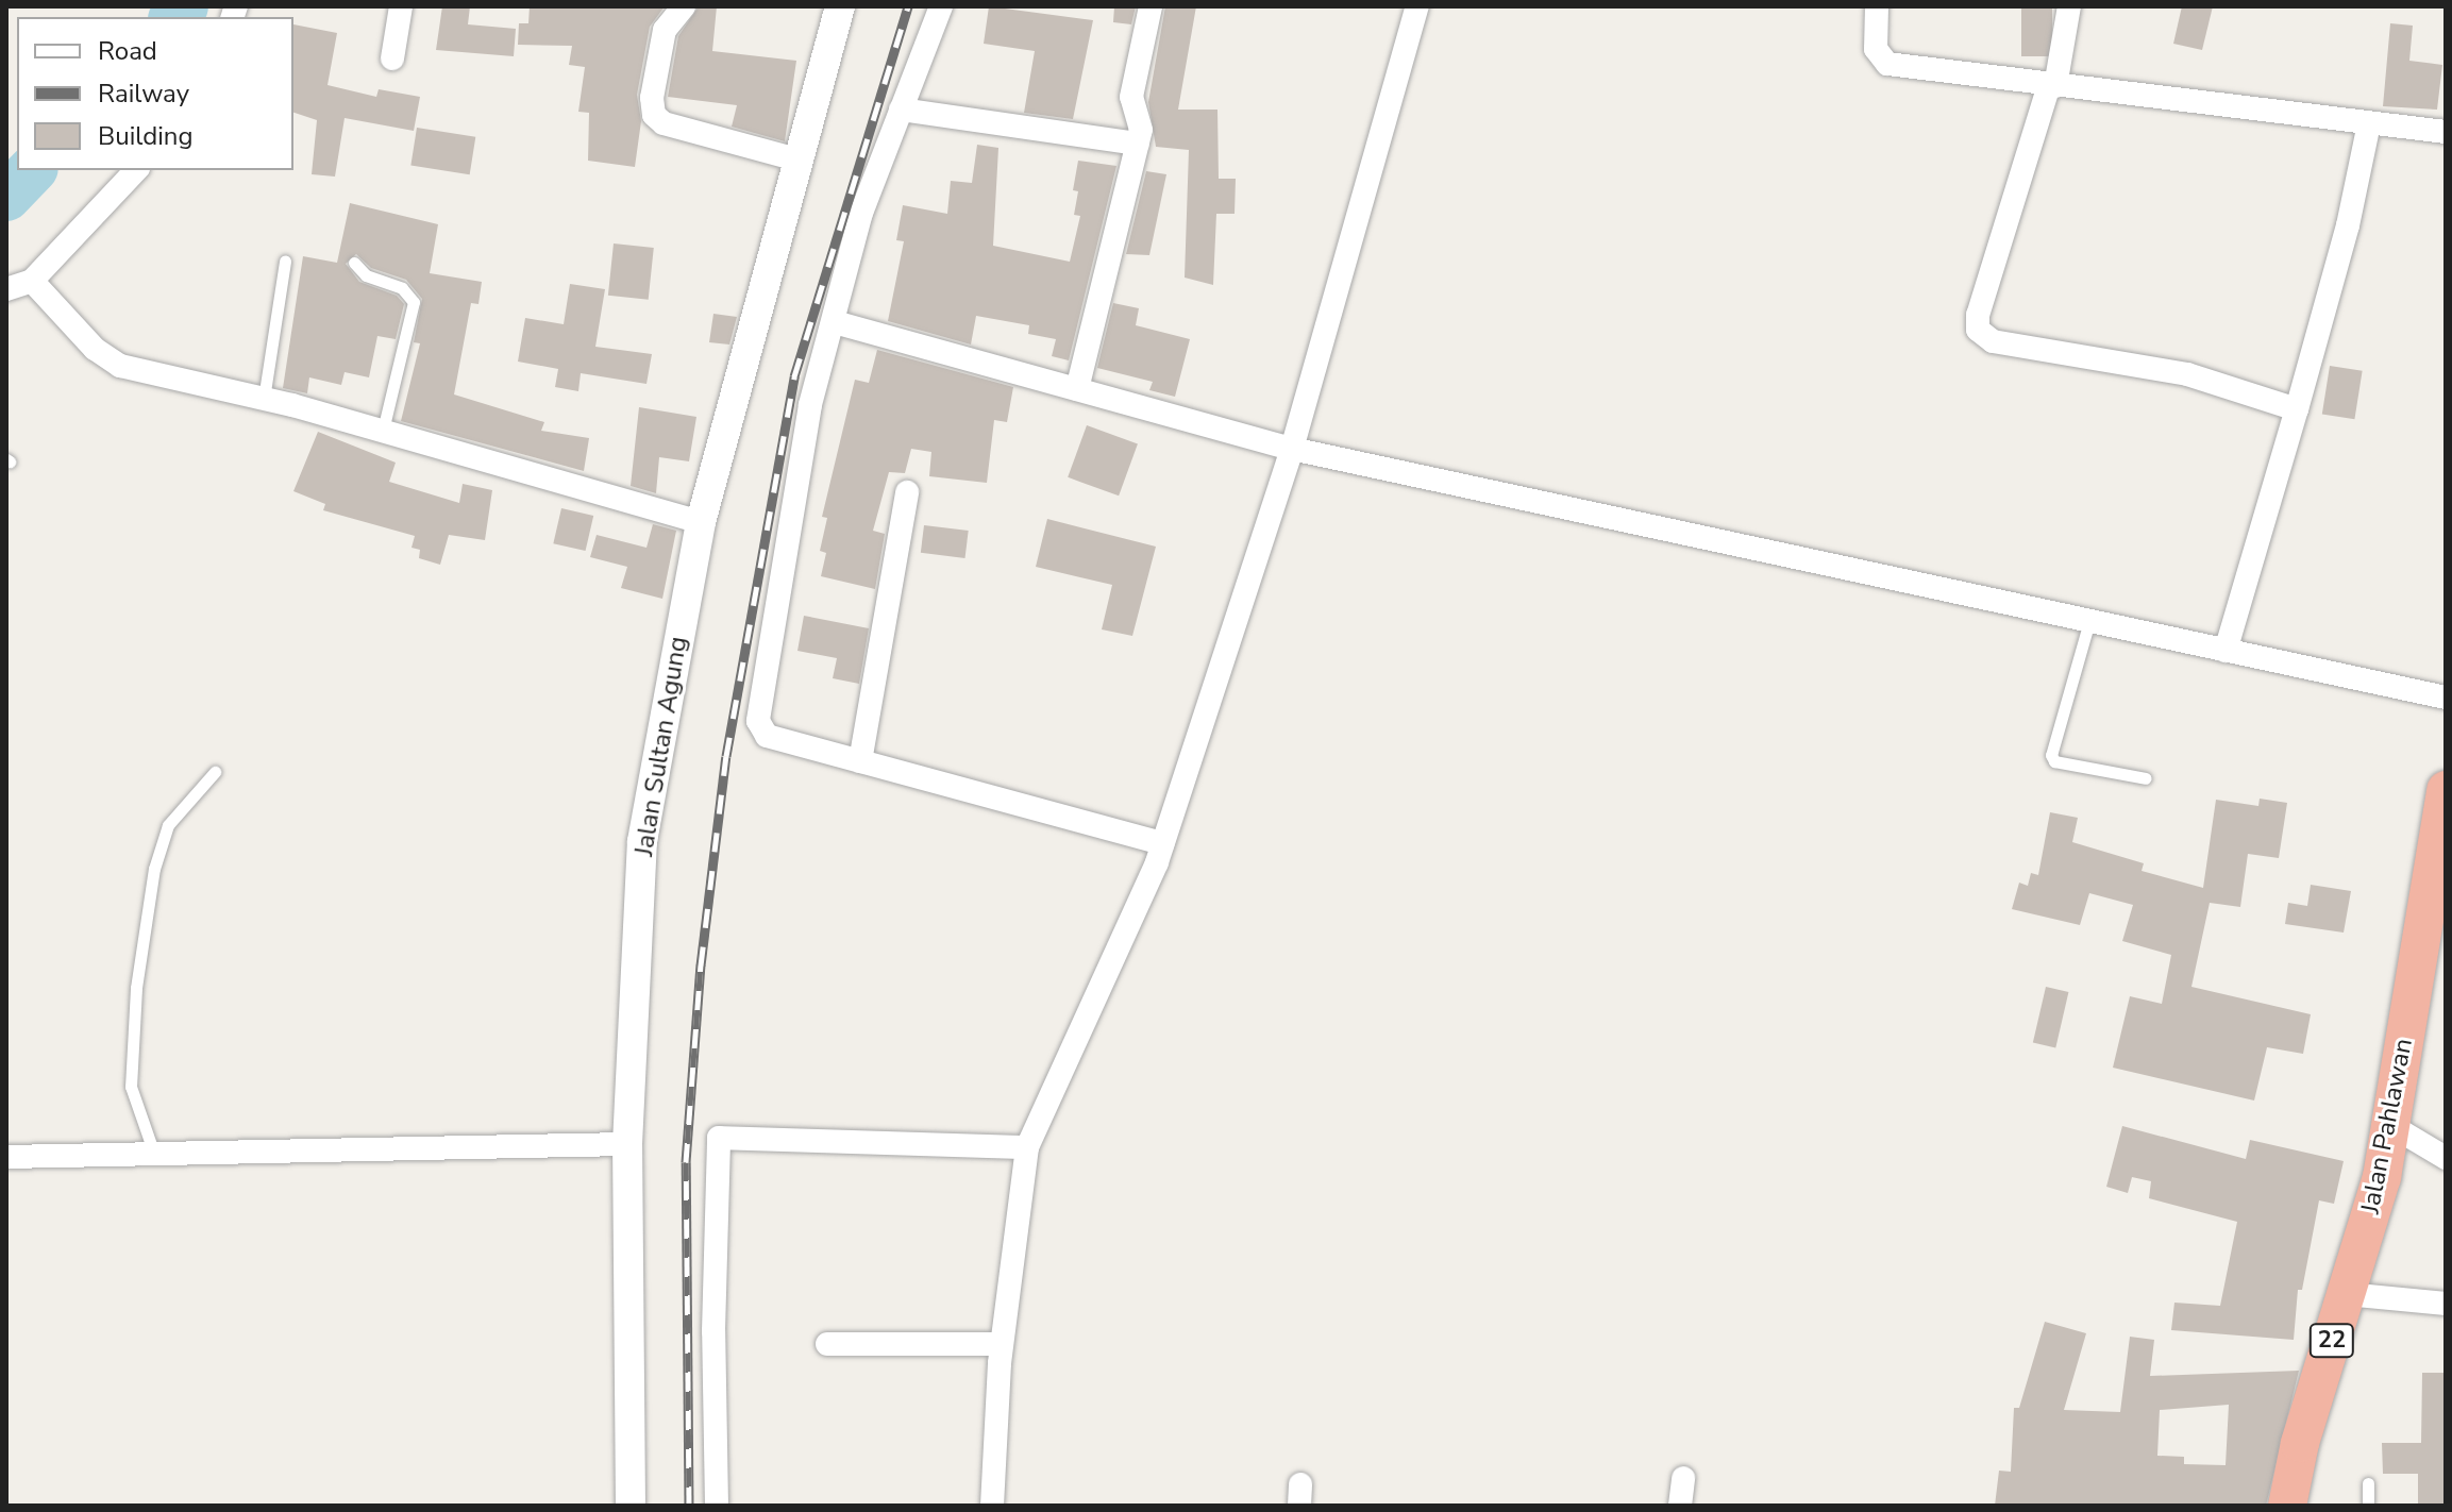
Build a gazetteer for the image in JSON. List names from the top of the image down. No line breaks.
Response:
{"streets":{"highway":["Jalan Pahlawan","22"],"street":["Jalan Sultan Agung"]},"legend":["Road","Railway","Building"]}
